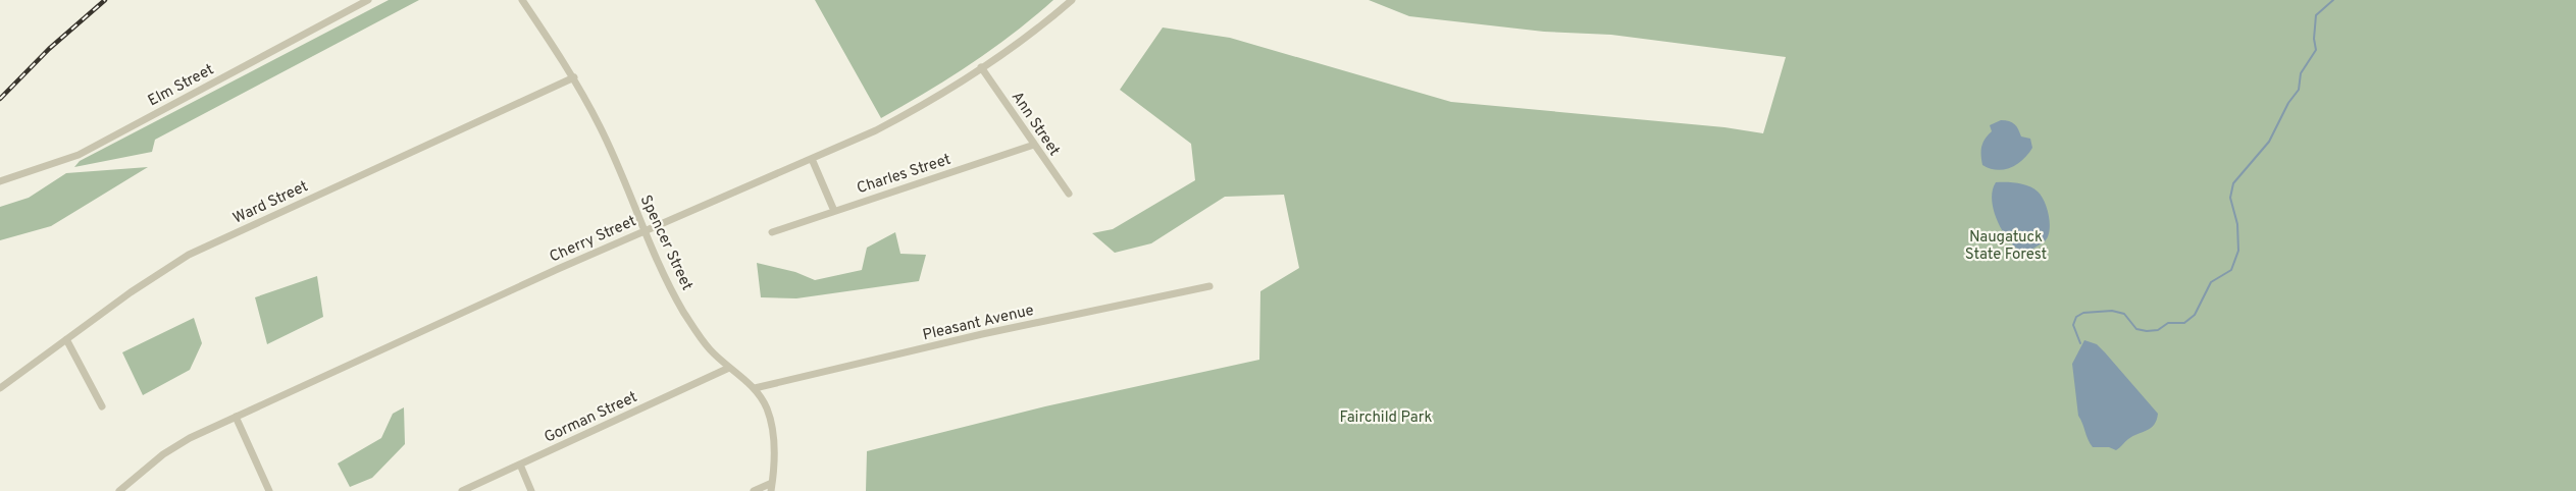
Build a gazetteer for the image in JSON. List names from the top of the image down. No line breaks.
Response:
{"streets":{"street":["Elm Street","Ann Street","Charles Street","Ward Street","Cherry Street","Spencer Street","Pleasant Avenue","Gorman Street"]},"crossings":[["Ann Street","Charles Street"],["Ann Street","Cherry Street"],["Ward Street","Spencer Street"],["Cherry Street","Spencer Street"],["Spencer Street","Pleasant Avenue"],["Spencer Street","Gorman Street"]],"parks":["Naugatuck State Forest","Fairchild Park"]}
